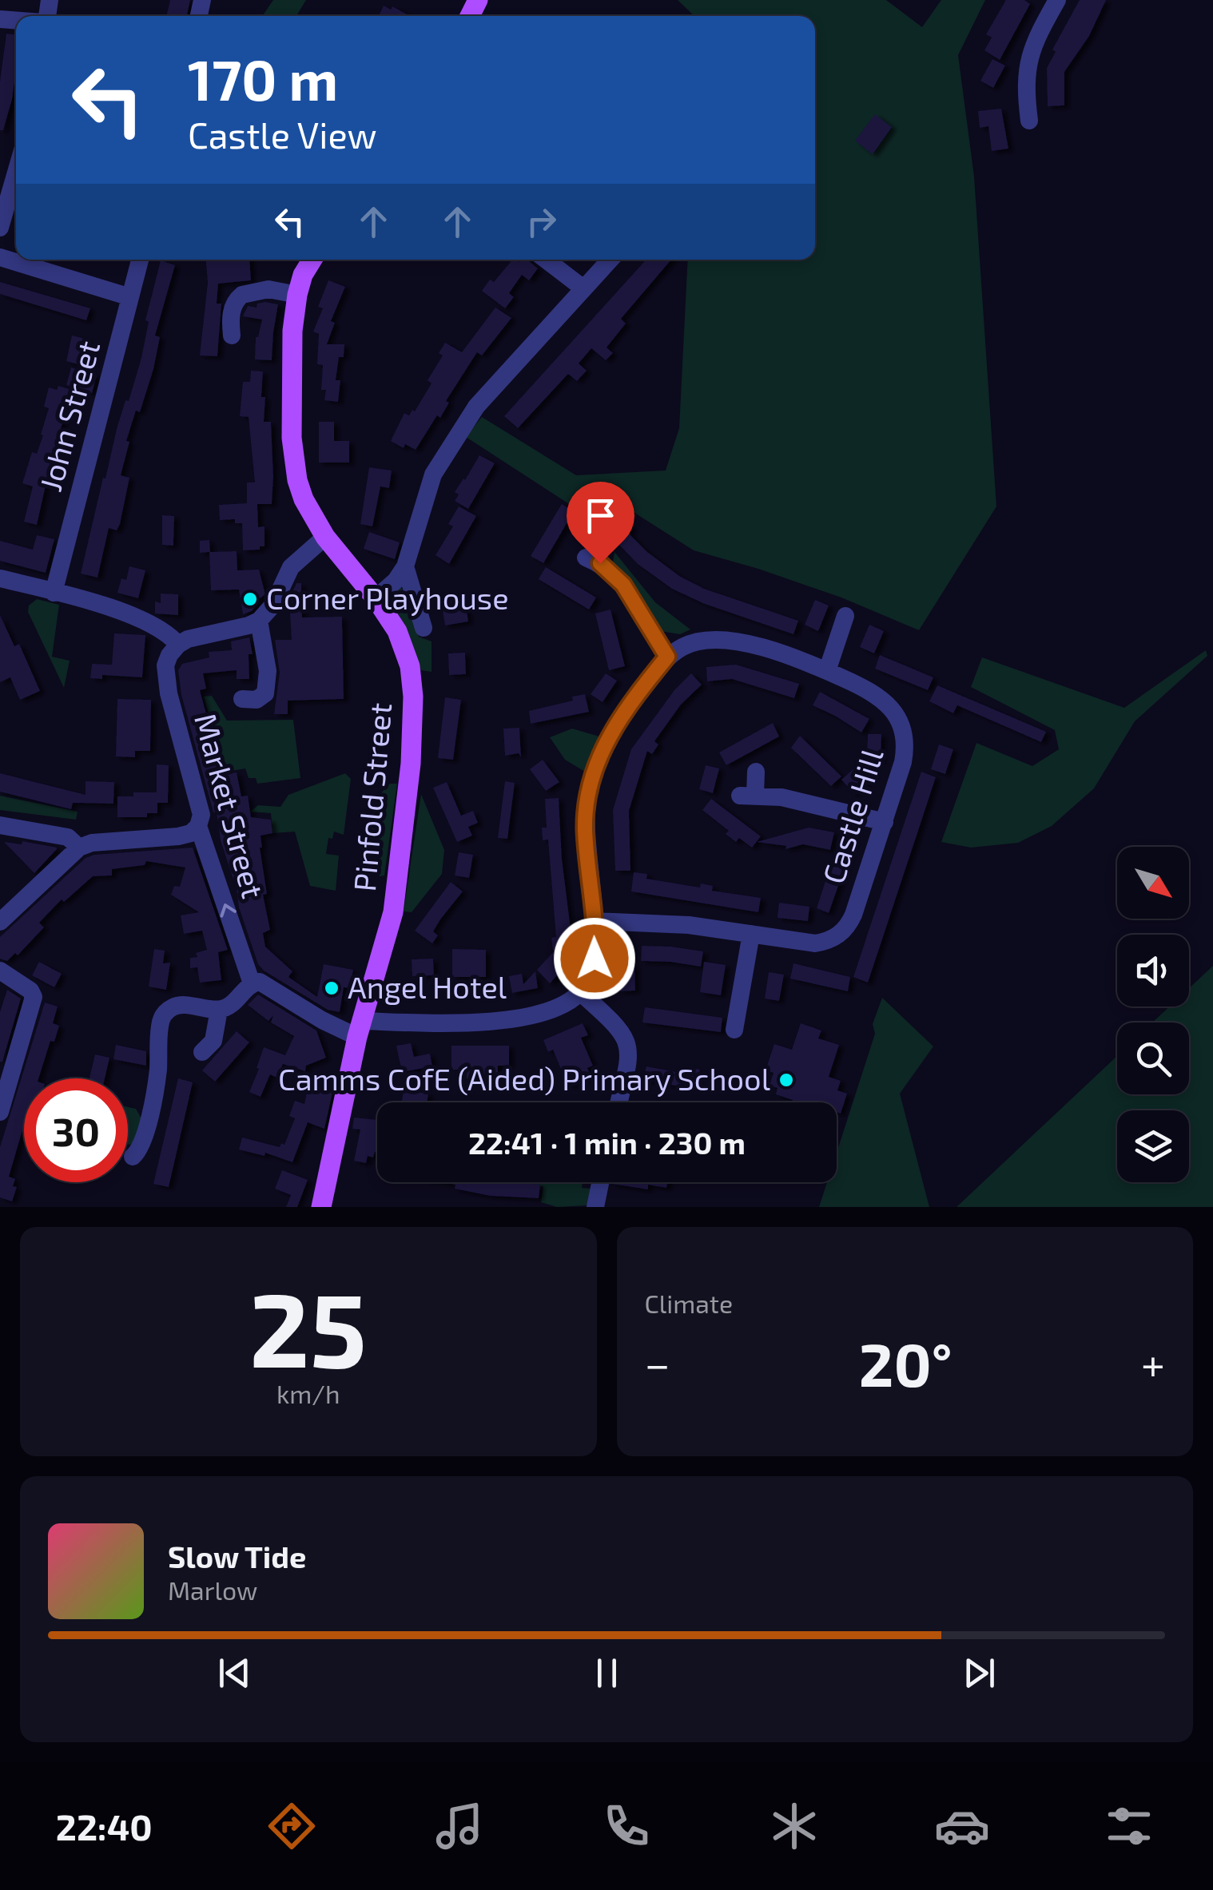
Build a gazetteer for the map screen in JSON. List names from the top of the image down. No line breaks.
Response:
{"streets":{"main road":["Pinfold Street"],"street":["John Street","Market Street","Castle Hill"]},"one_way":["Market Street"],"places":["Corner Playhouse","Angel Hotel","Camms CofE (Aided) Primary School"],"north":"bottom right","page":{"turn":["170 m","Castle View"],"limit":"30","trip":"22:41 · 1 min · 230 m","tile":[["25","km/h"],"Climate"],"heat":["−","20°","+"],"song":["Slow Tide","Marlow"],"tabs":"22:40"}}
